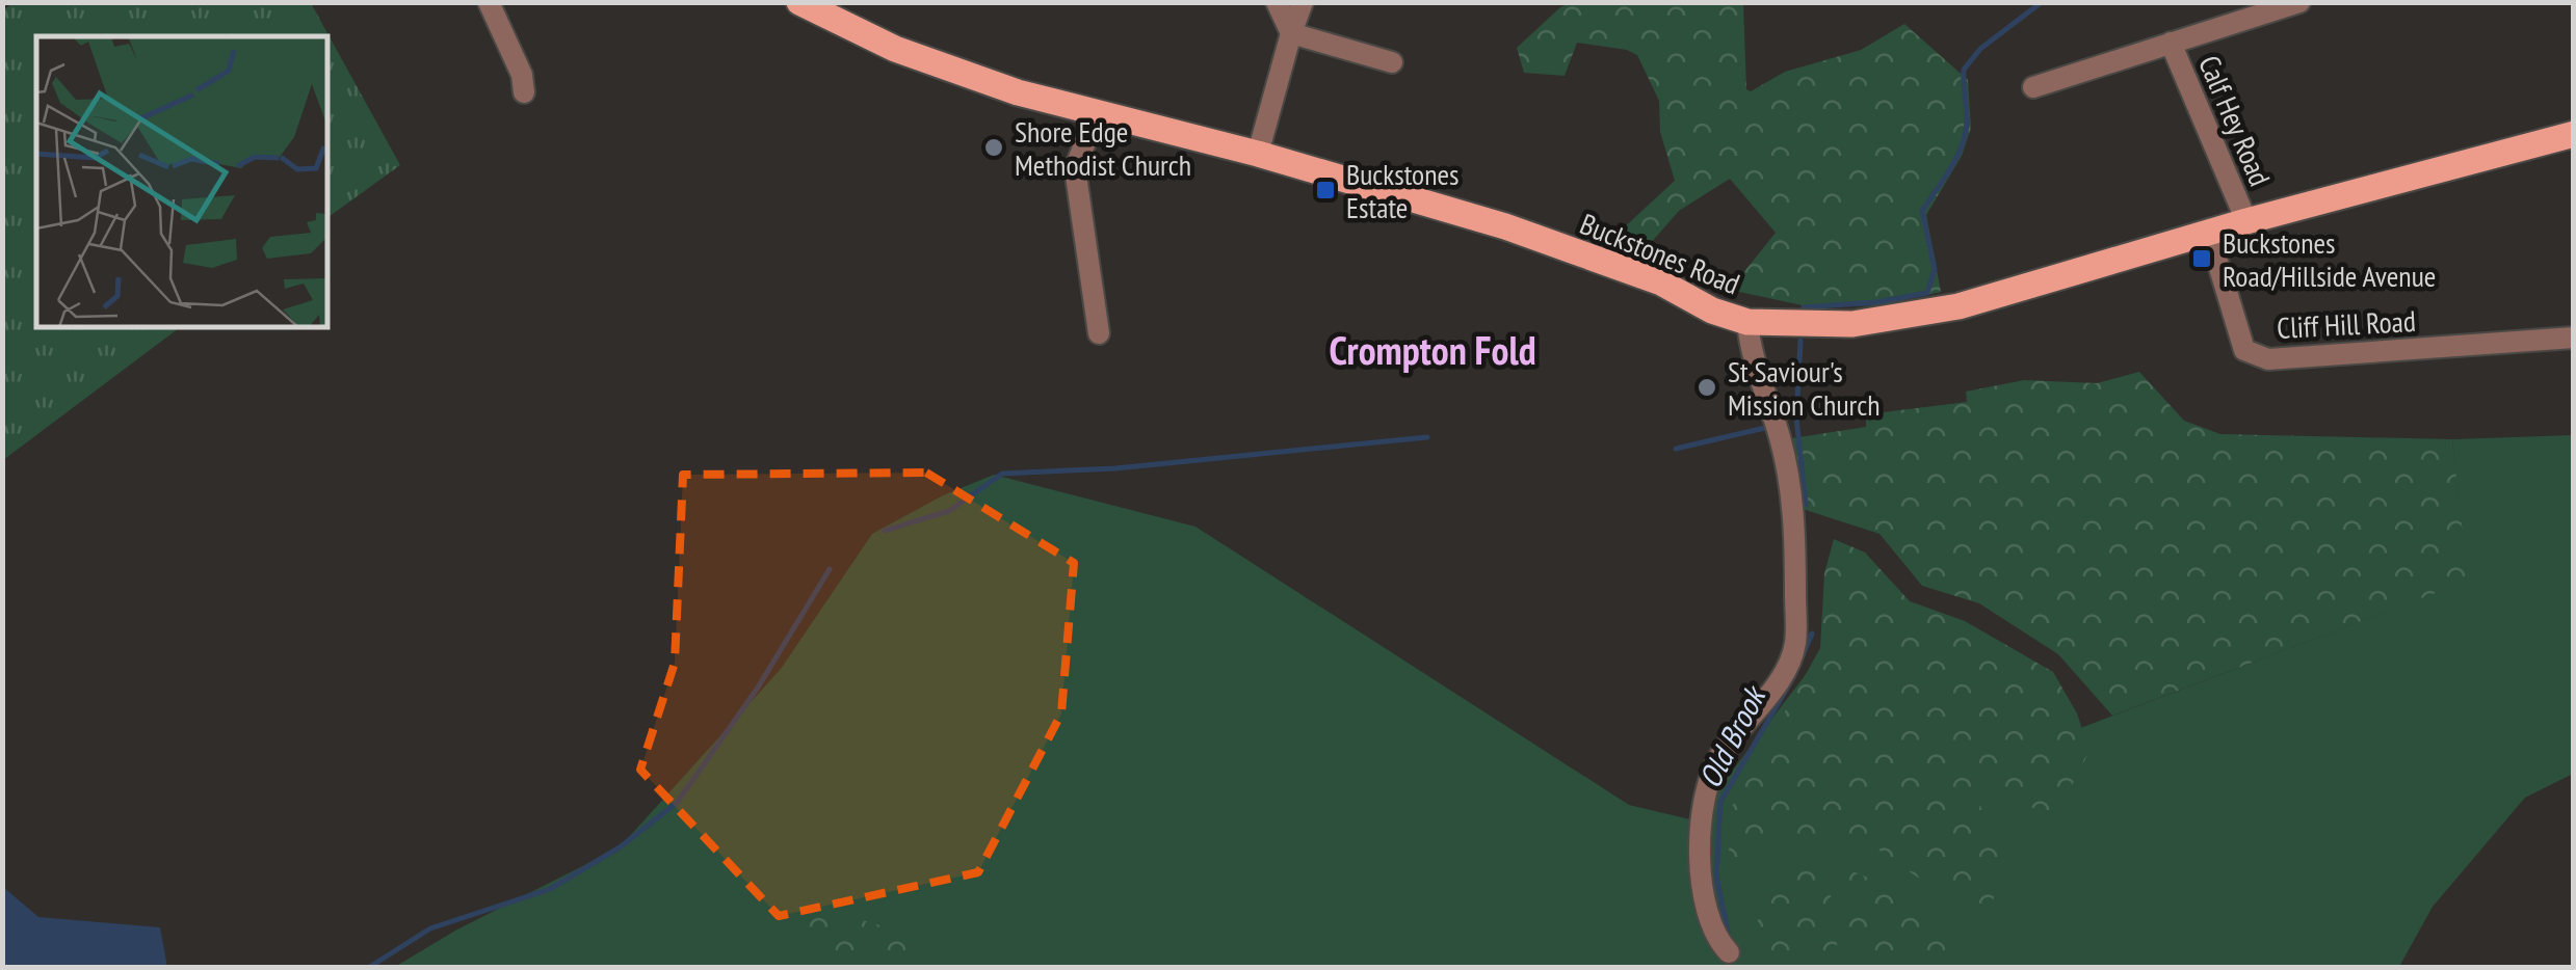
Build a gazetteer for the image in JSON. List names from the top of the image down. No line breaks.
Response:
{"streets":{"main road":["Buckstones Road"],"street":["Calf Hey Road","Cliff Hill Road"]},"crossings":[["Calf Hey Road","Buckstones Road"],["Buckstones Road","Cliff Hill Road"]],"districts":["Crompton Fold"],"water":["Old Brook"],"places":{"other":["Shore Edge Methodist Church","St Saviour's Mission Church"],"transit":["Buckstones Estate","Buckstones Road/Hillside Avenue"]}}
